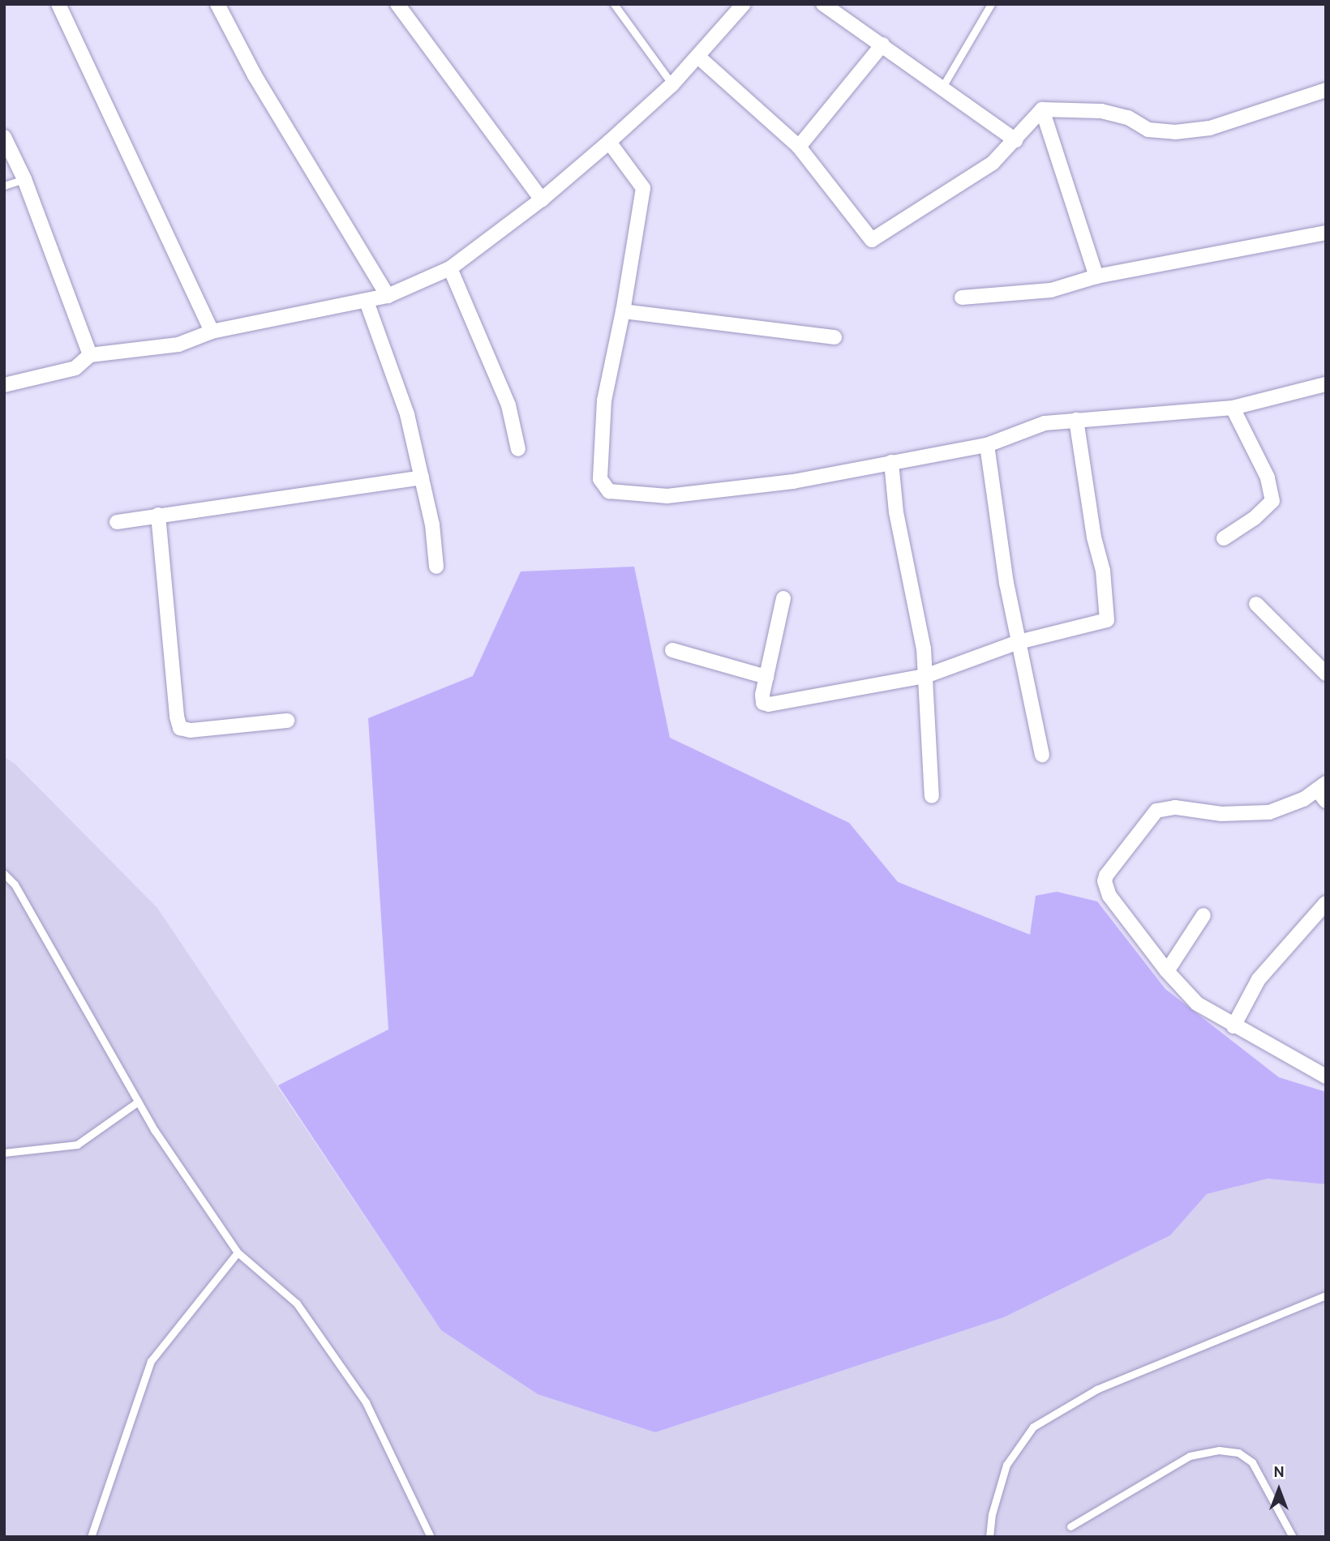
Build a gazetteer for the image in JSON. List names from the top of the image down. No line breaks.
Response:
{"north":"top"}
